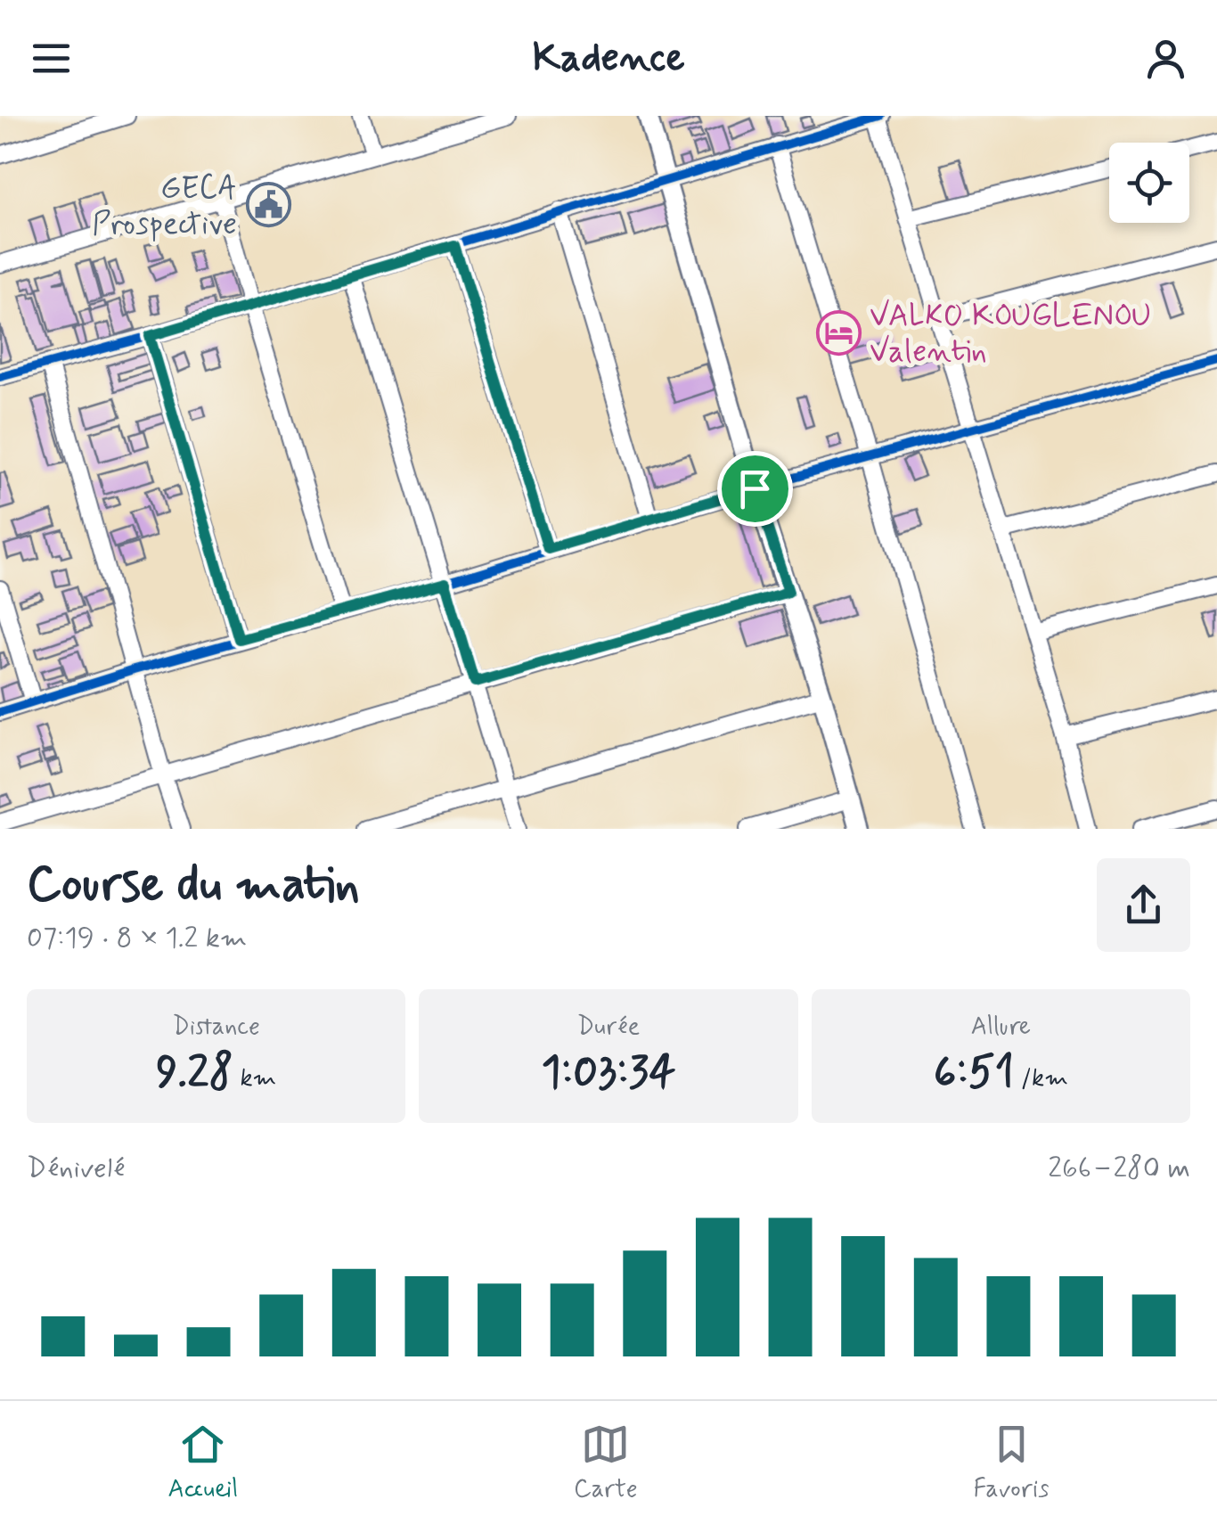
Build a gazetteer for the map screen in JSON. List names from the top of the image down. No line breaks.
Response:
{"places":{"public building":["GECA Prospective"],"hotel":["VALKO KOUGLENOU Valentin"]},"page":{"header":"Kadence","heading":["Course du matin","07:19 · 8 × 1.2 km"],"stats":[["Distance","9.28 km"],["Durée","1:03:34"],["Allure","6:51 /km"]],"chart":["Dénivelé","266–280 m"],"tabs":["Accueil","Carte","Favoris"]}}
